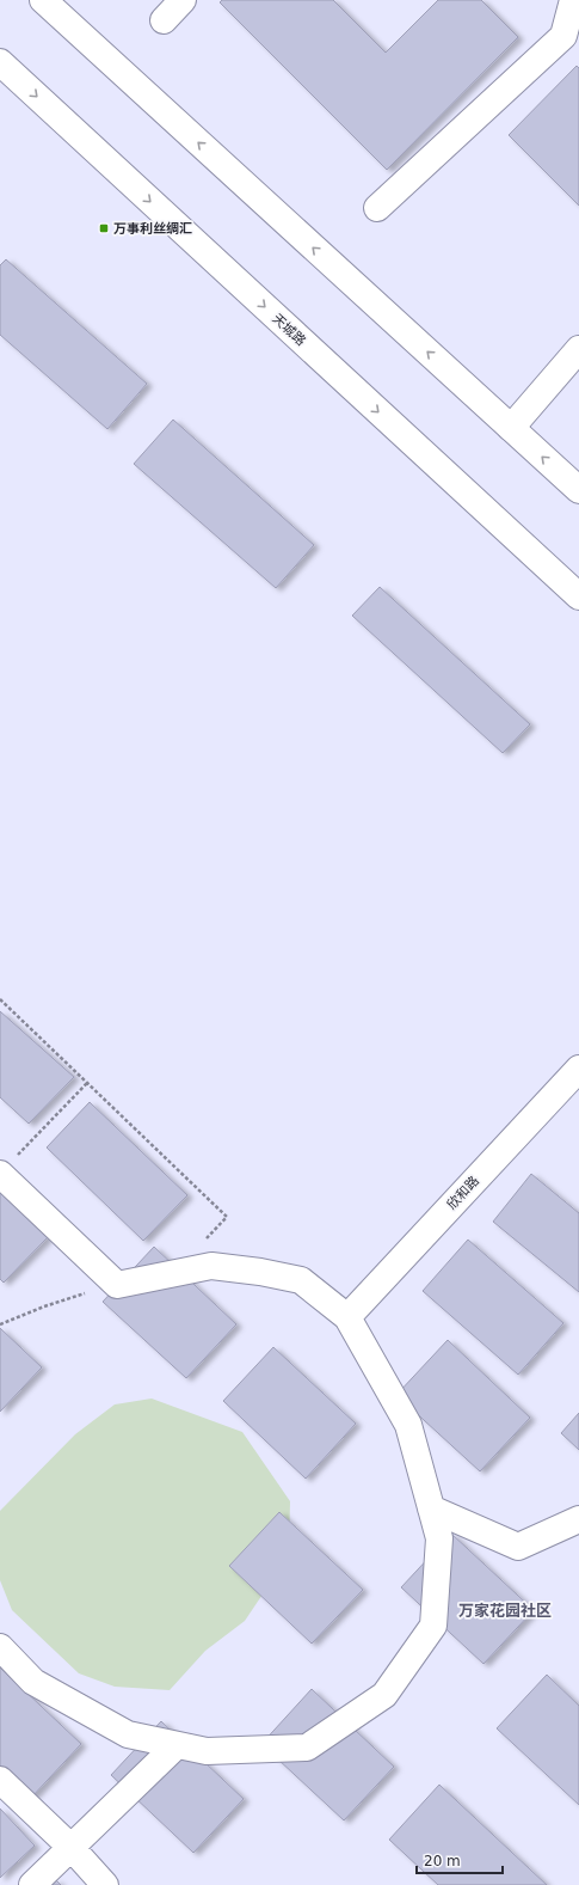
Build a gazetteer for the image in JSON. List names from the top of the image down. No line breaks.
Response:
{"streets":{"main road":["天城路","欣和路"]},"districts":["万家花园社区"],"places":{"transit":["万事利丝绸汇"]},"scale_bar":"20 m"}
